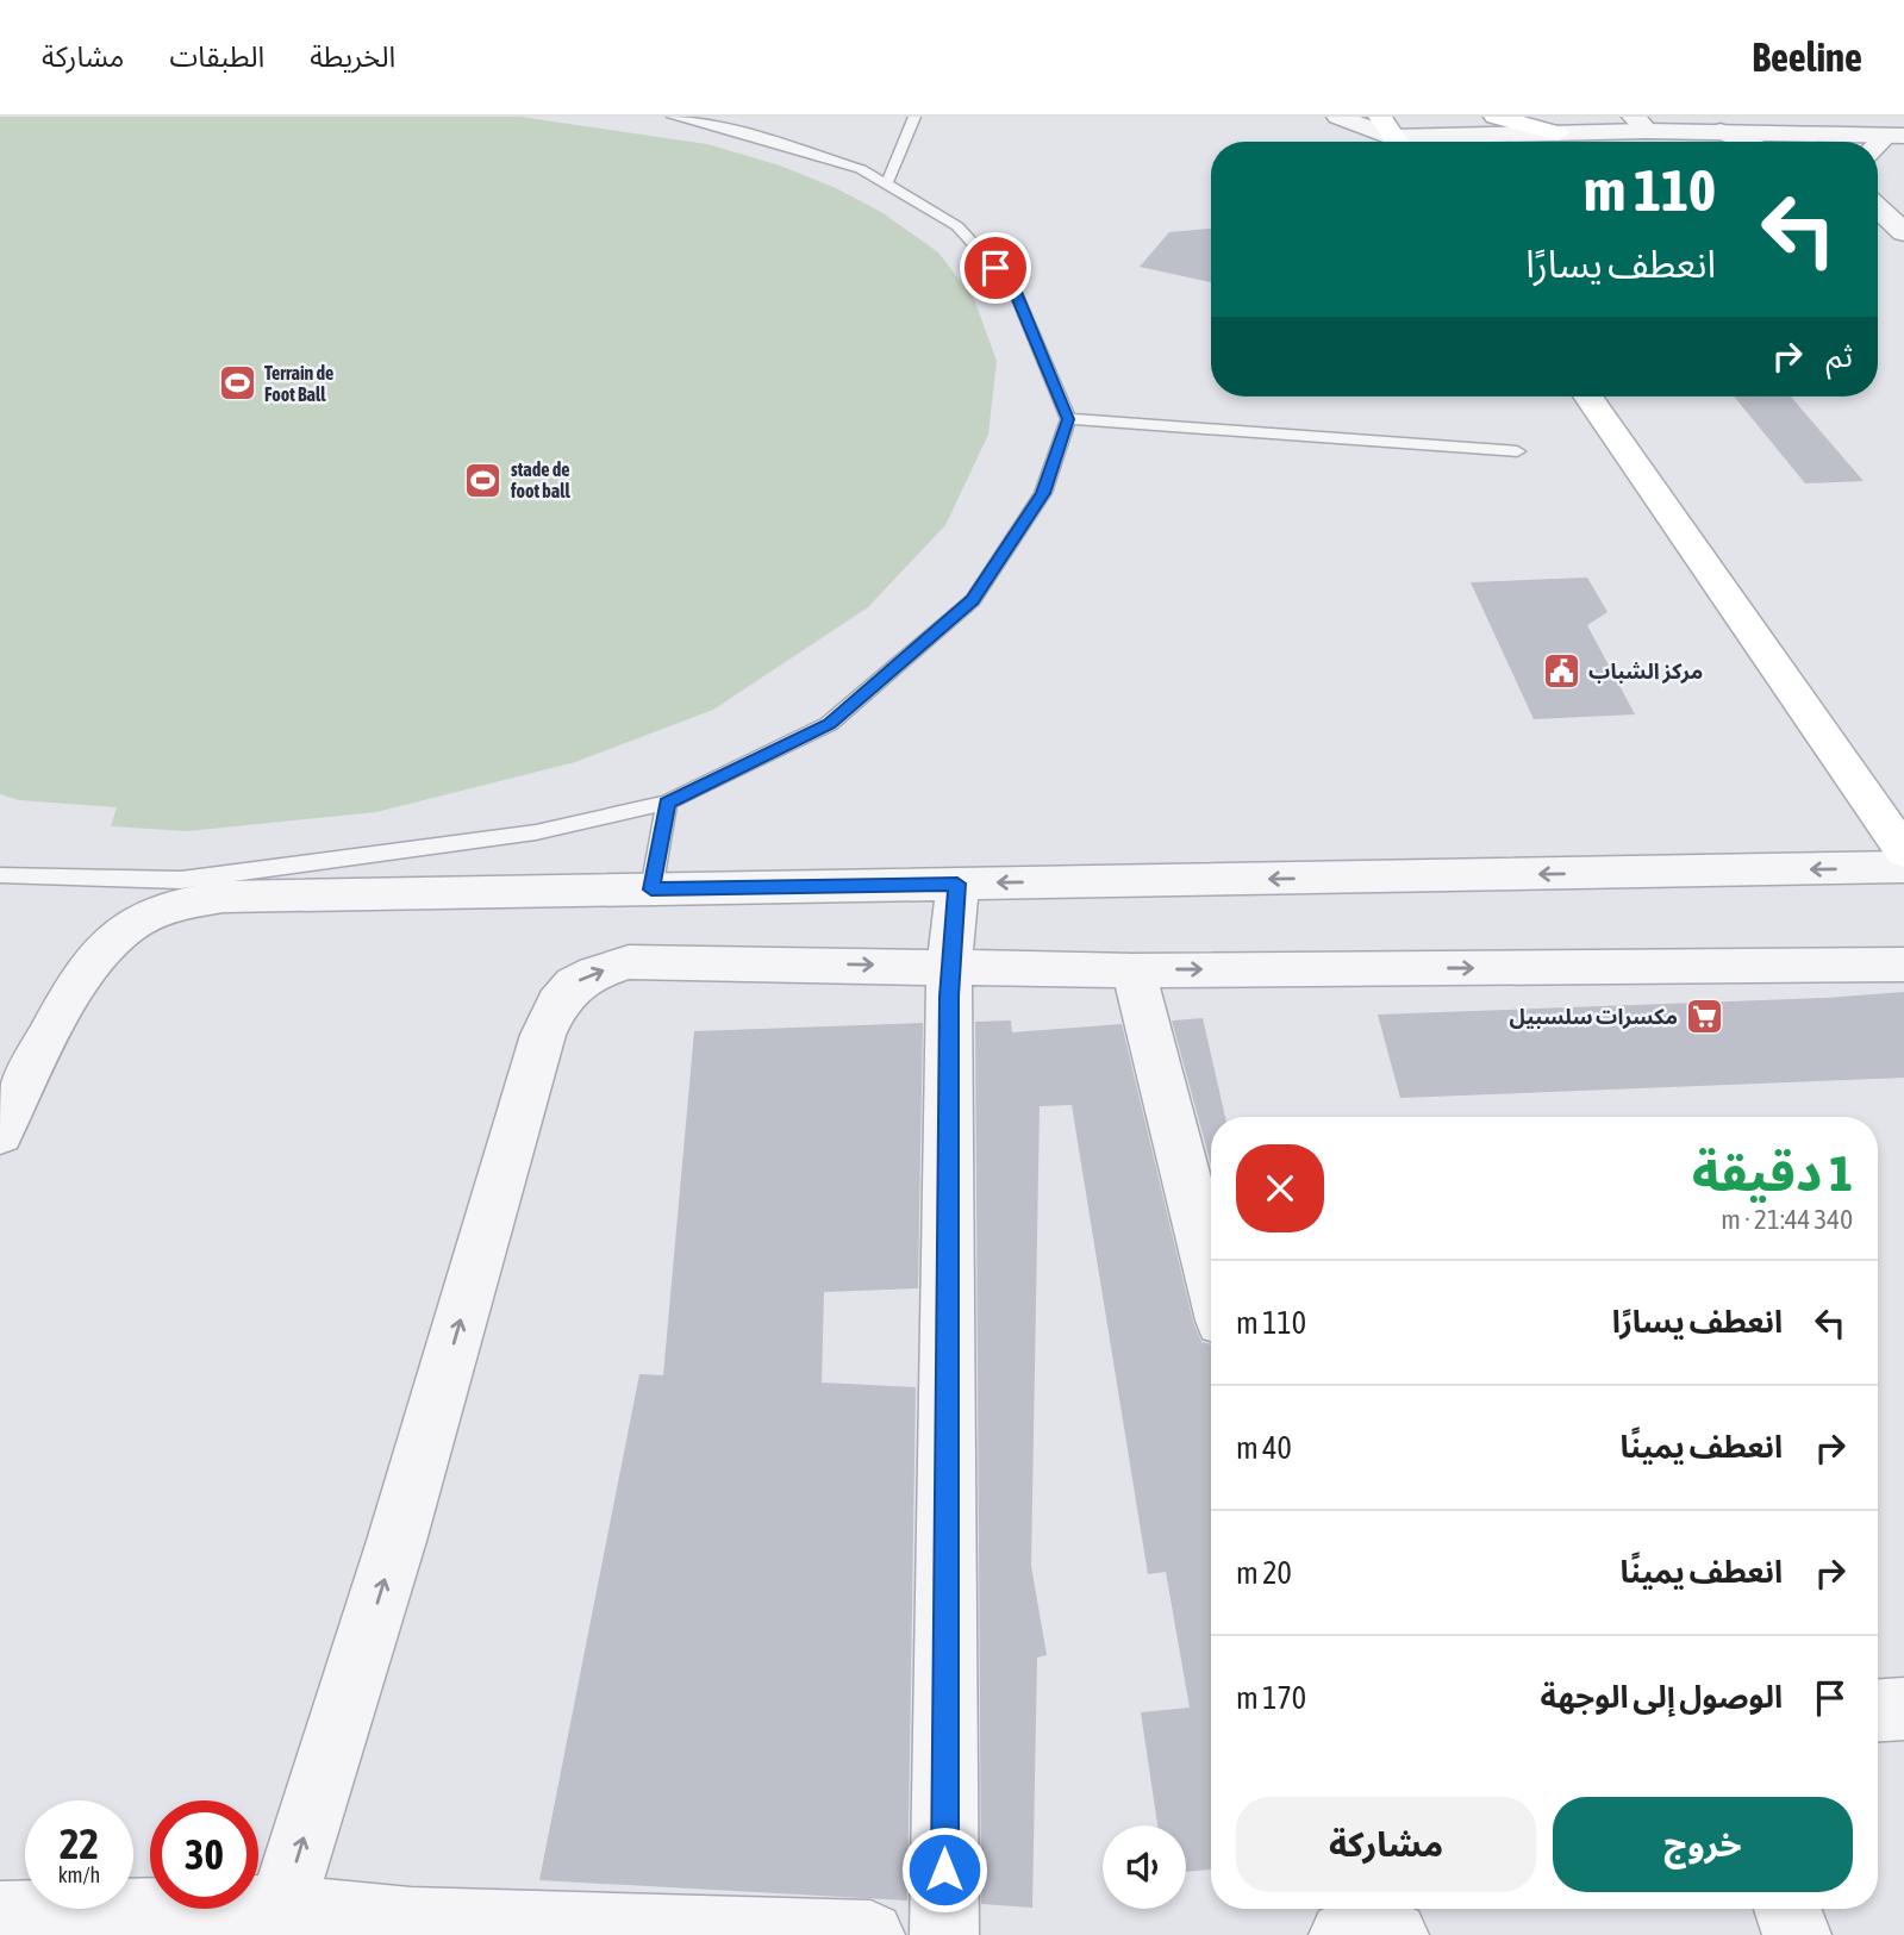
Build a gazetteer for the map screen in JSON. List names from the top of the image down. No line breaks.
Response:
{"places":{"sports":["Terrain de Foot Ball","stade de foot ball"],"public building":["مركز الشباب"],"supermarket":["مكسرات سلسبيل"]},"page":{"header":"Beeline","nav":["الخريطة","الطبقات","مشاركة"],"turn":["110 m","انعطف يسارًا"],"then":"ثم","heading":["1 دقيقة","340 m · 21:44"],"list":[{"name":"انعطف يسارًا","value":"110 m"},{"name":"انعطف يمينًا","value":"40 m"},{"name":"انعطف يمينًا","value":"20 m"},{"name":"الوصول إلى الوجهة","value":"170 m"}],"buttons":["خروج","مشاركة"],"speed":"22 km/h","limit":"30"}}
